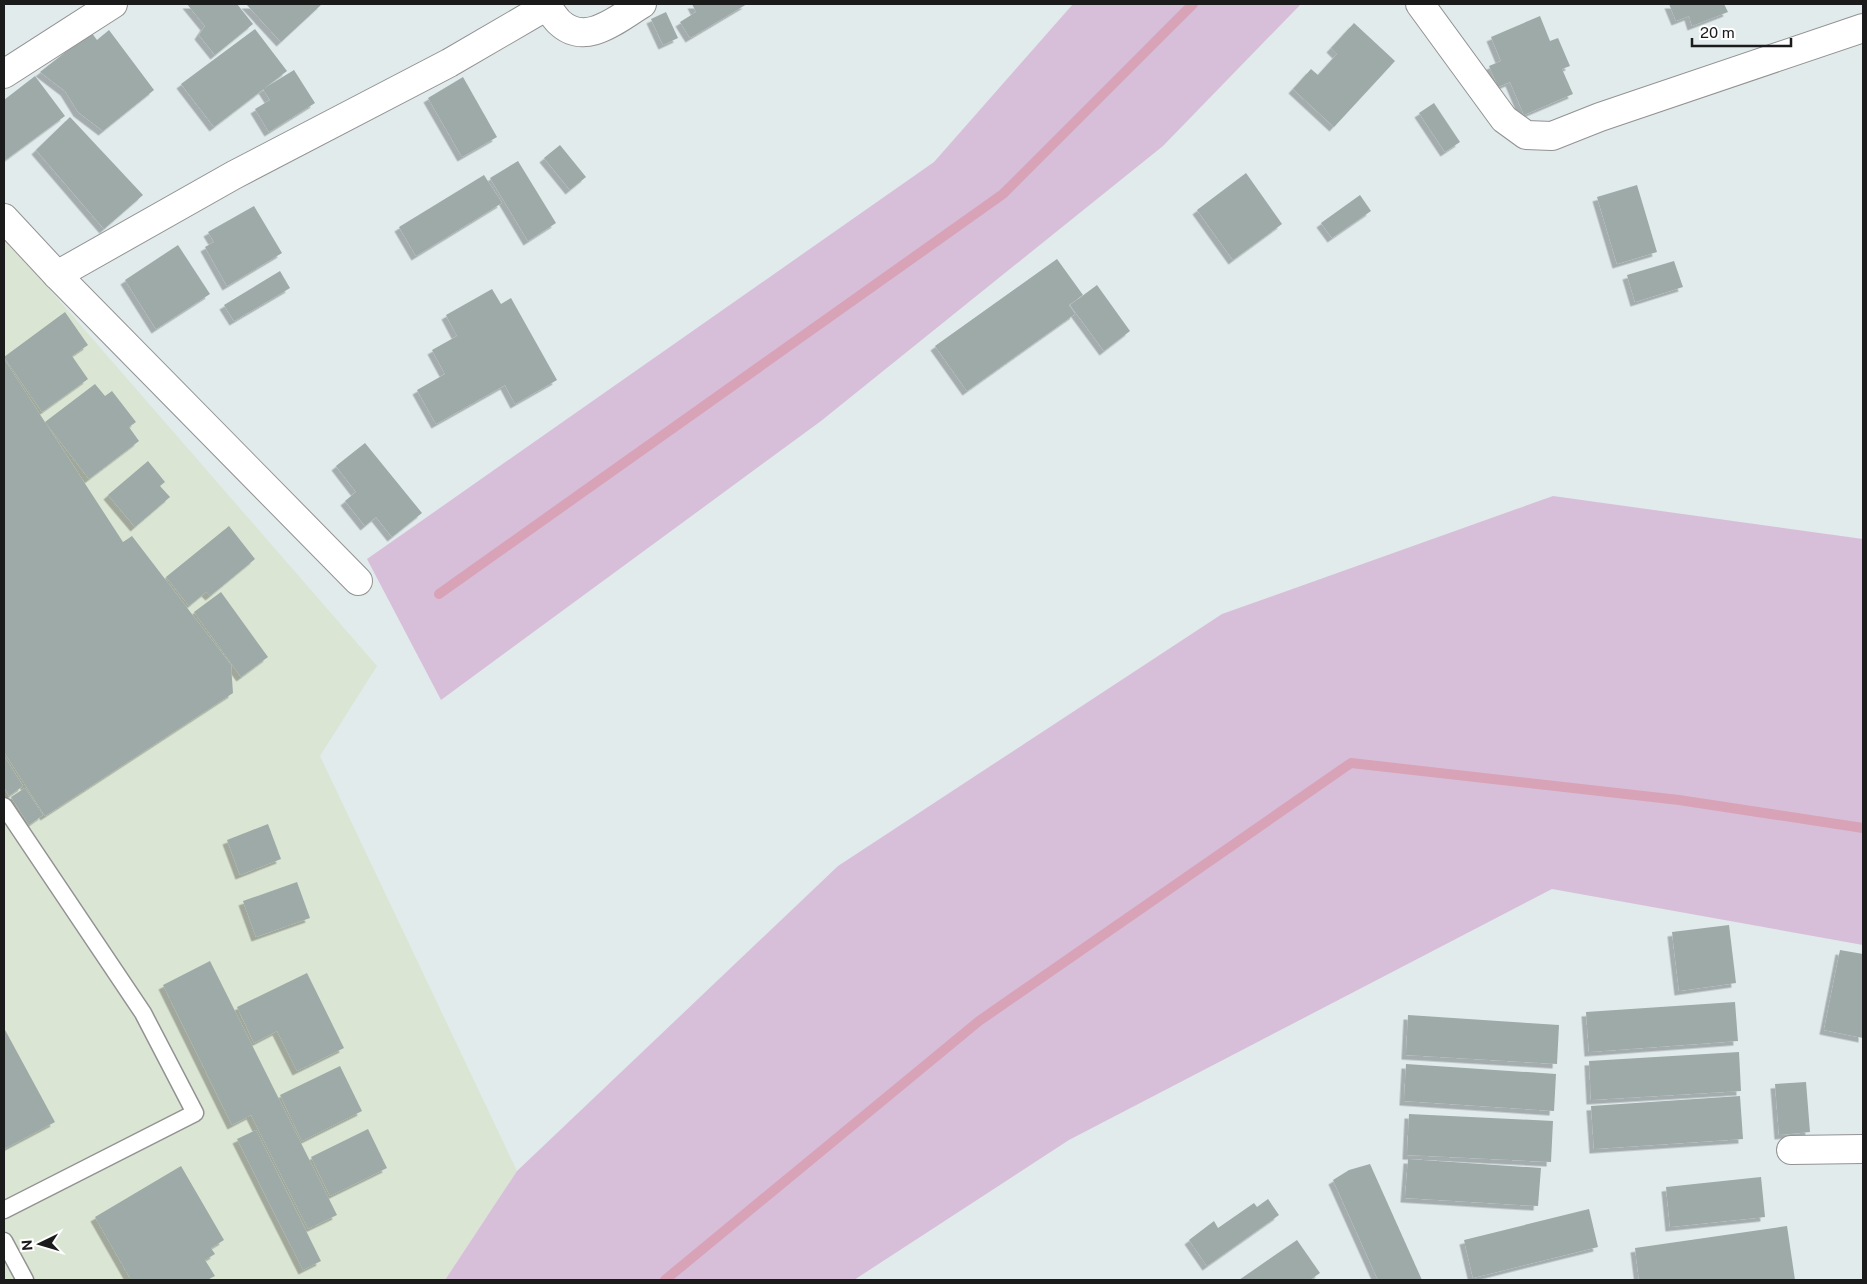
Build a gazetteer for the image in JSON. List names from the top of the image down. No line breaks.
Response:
{"scale_bar":"20 m","north":"left"}
